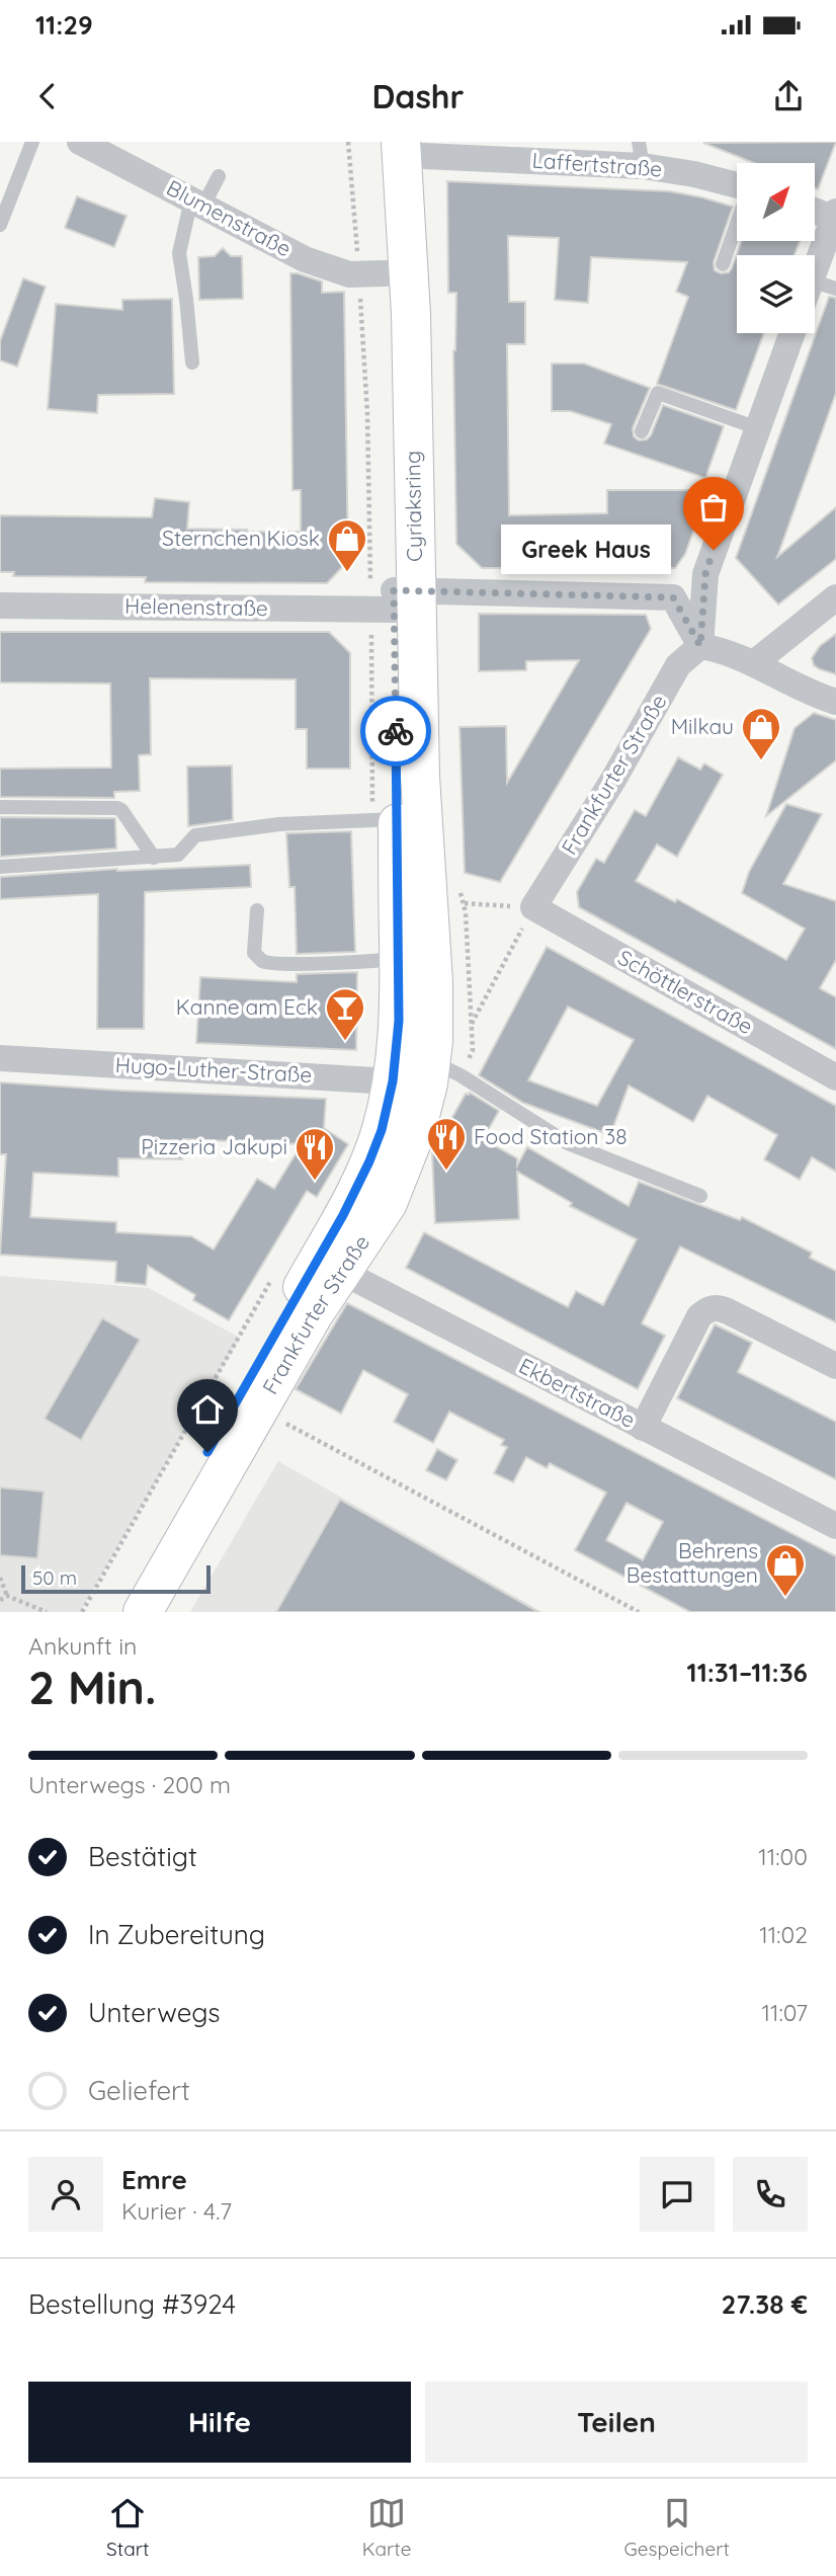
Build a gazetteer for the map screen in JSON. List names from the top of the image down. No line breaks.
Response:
{"streets":{"main road":["Cyriaksring","Frankfurter Straße"],"street":["Laffertstraße","Blumenstraße","Helenenstraße","Schöttlerstraße","Hugo-Luther-Straße","Ekbertstraße"]},"crossings":[["Laffertstraße","Cyriaksring"],["Blumenstraße","Cyriaksring"],["Cyriaksring","Helenenstraße"],["Cyriaksring","Frankfurter Straße"],["Cyriaksring","Hugo-Luther-Straße"],["Helenenstraße","Frankfurter Straße"],["Frankfurter Straße","Schöttlerstraße"],["Frankfurter Straße","Hugo-Luther-Straße"],["Frankfurter Straße","Ekbertstraße"]],"places":{"other":["Greek Haus"],"shop":["Sternchen Kiosk","Milkau","Behrens Bestattungen"],"bar":["Kanne am Eck"],"restaurant":["Food Station 38","Pizzeria Jakupi"]},"scale_bar":"50 m","north":"top right","page":{"status":"11:29","header":"Dashr","bubble":"Greek Haus","scale":"50 m","heading":["2 Min.","Ankunft in","11:31–11:36"],"panel":["Emre","Kurier · 4.7","Bestellung #3924","27.38 €"],"bar":"Unterwegs · 200 m","list":[["Bestätigt","11:00"],["In Zubereitung","11:02"],["Unterwegs","11:07"],"Geliefert"],"buttons":["Hilfe","Teilen"],"tabs":["Start","Karte","Gespeichert"]}}
